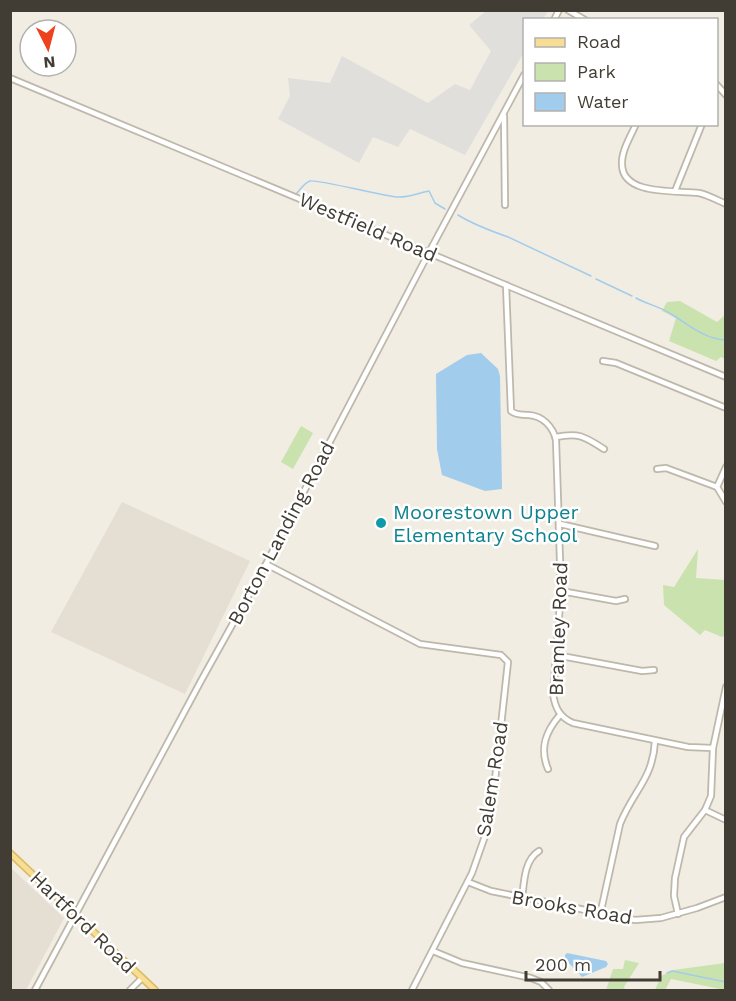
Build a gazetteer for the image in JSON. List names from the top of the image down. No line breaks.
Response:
{"streets":{"main road":["Hartford Road"],"street":["Westfield Road","Borton Landing Road","Bramley Road","Salem Road","Brooks Road"]},"crossings":[["Westfield Road","Borton Landing Road"],["Borton Landing Road","Salem Road"],["Borton Landing Road","Hartford Road"],["Salem Road","Brooks Road"]],"places":["Moorestown Upper Elementary School"],"legend":["Road","Park","Water"],"scale_bar":"200 m","north":"bottom"}
